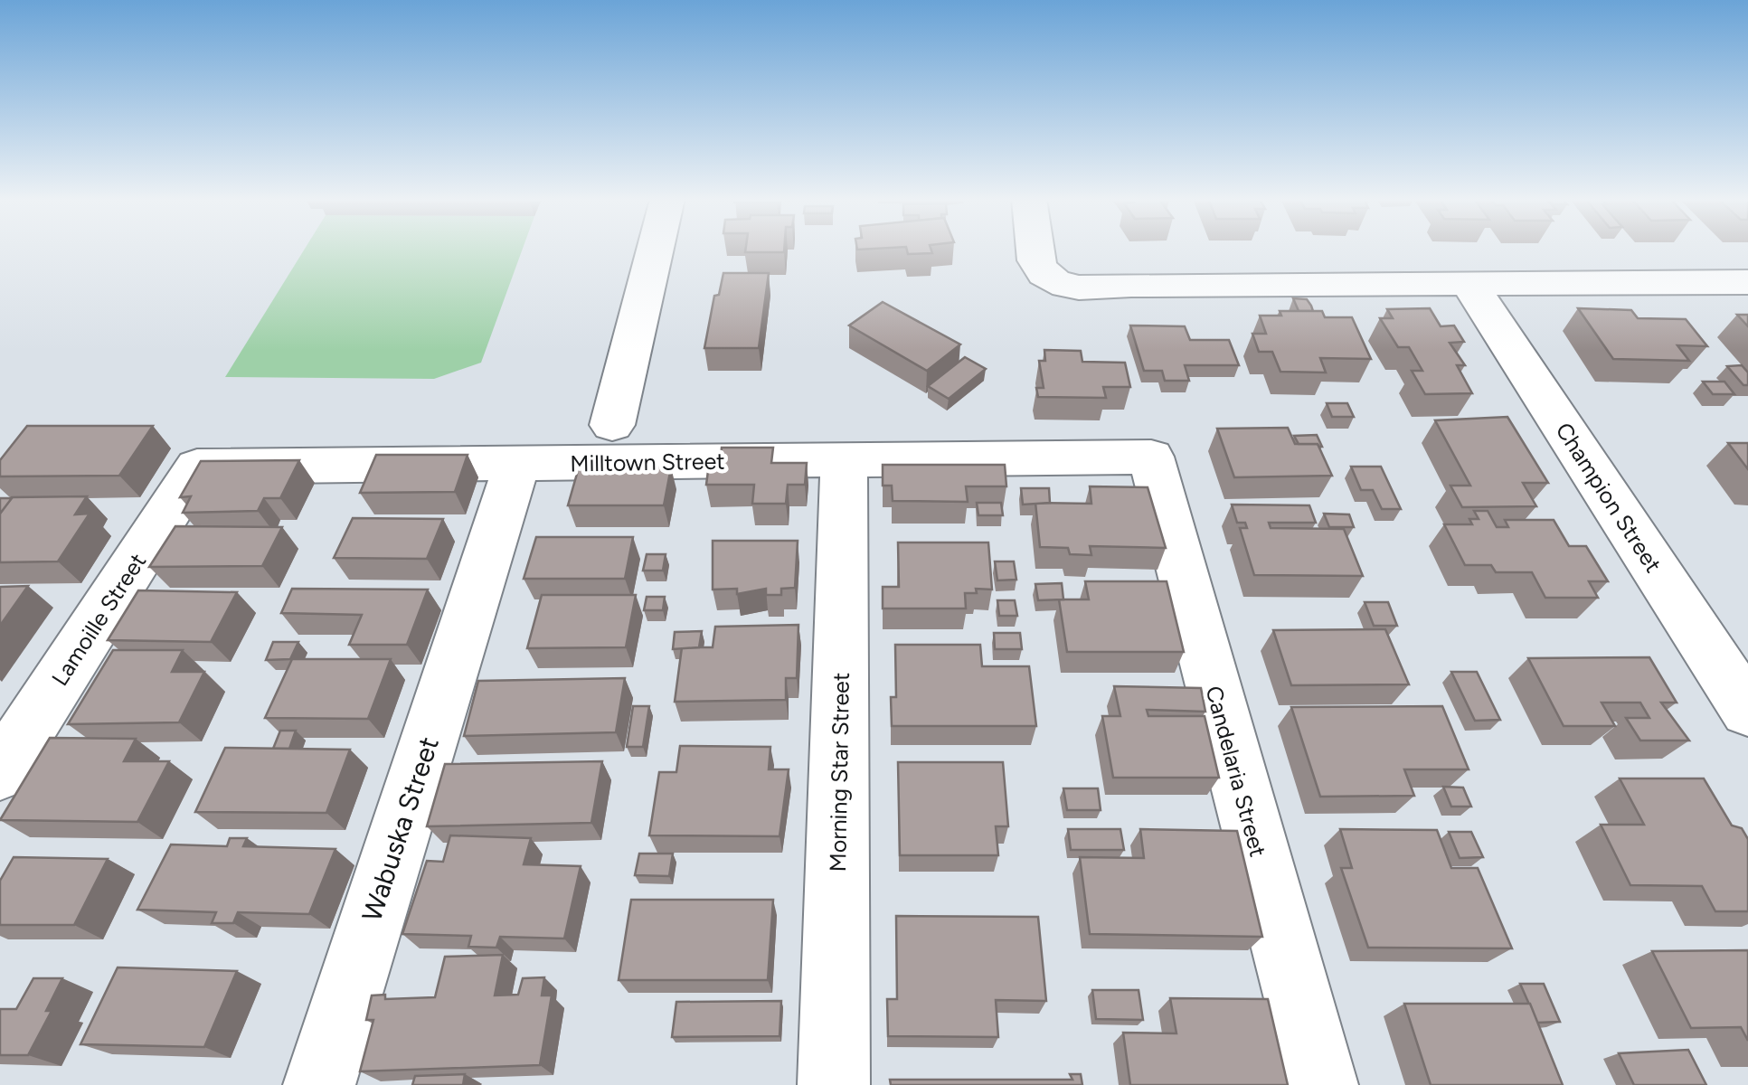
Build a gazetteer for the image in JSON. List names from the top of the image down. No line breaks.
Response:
{"streets":{"street":["Milltown Street","Champion Street","Lamoille Street","Candelaria Street","Morning Star Street","Wabuska Street"]},"crossings":[["Milltown Street","Lamoille Street"],["Milltown Street","Candelaria Street"],["Milltown Street","Morning Star Street"],["Milltown Street","Wabuska Street"]]}
